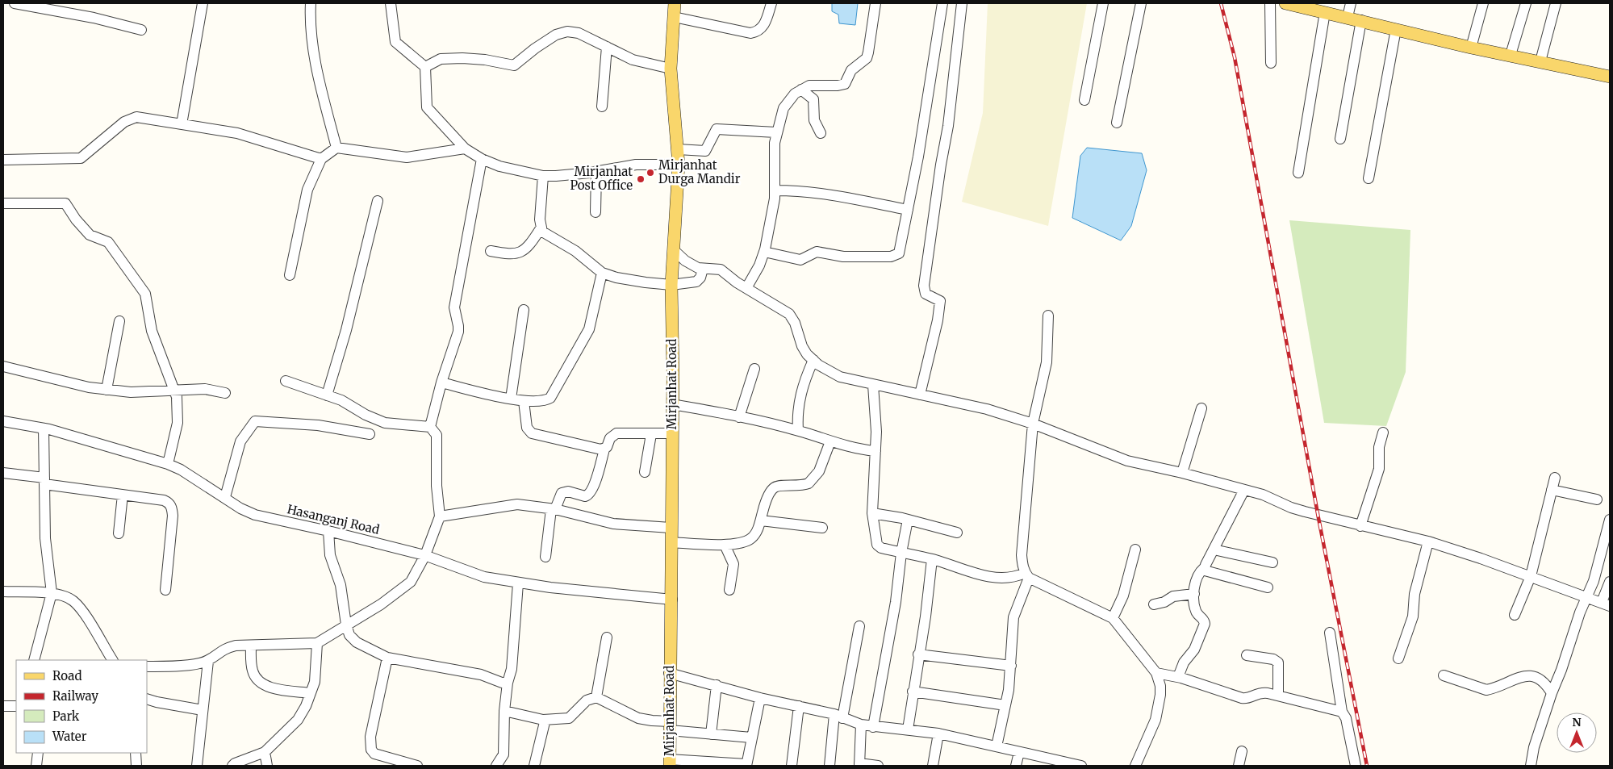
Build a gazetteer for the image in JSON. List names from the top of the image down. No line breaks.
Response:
{"streets":{"main road":["Mirjanhat Road"],"street":["Hasanganj Road"]},"crossings":[["Mirjanhat Road","Hasanganj Road"]],"places":["Mirjanhat Durga Mandir","Mirjanhat Post Office"],"legend":["Road","Railway","Park","Water"],"north":"top"}
